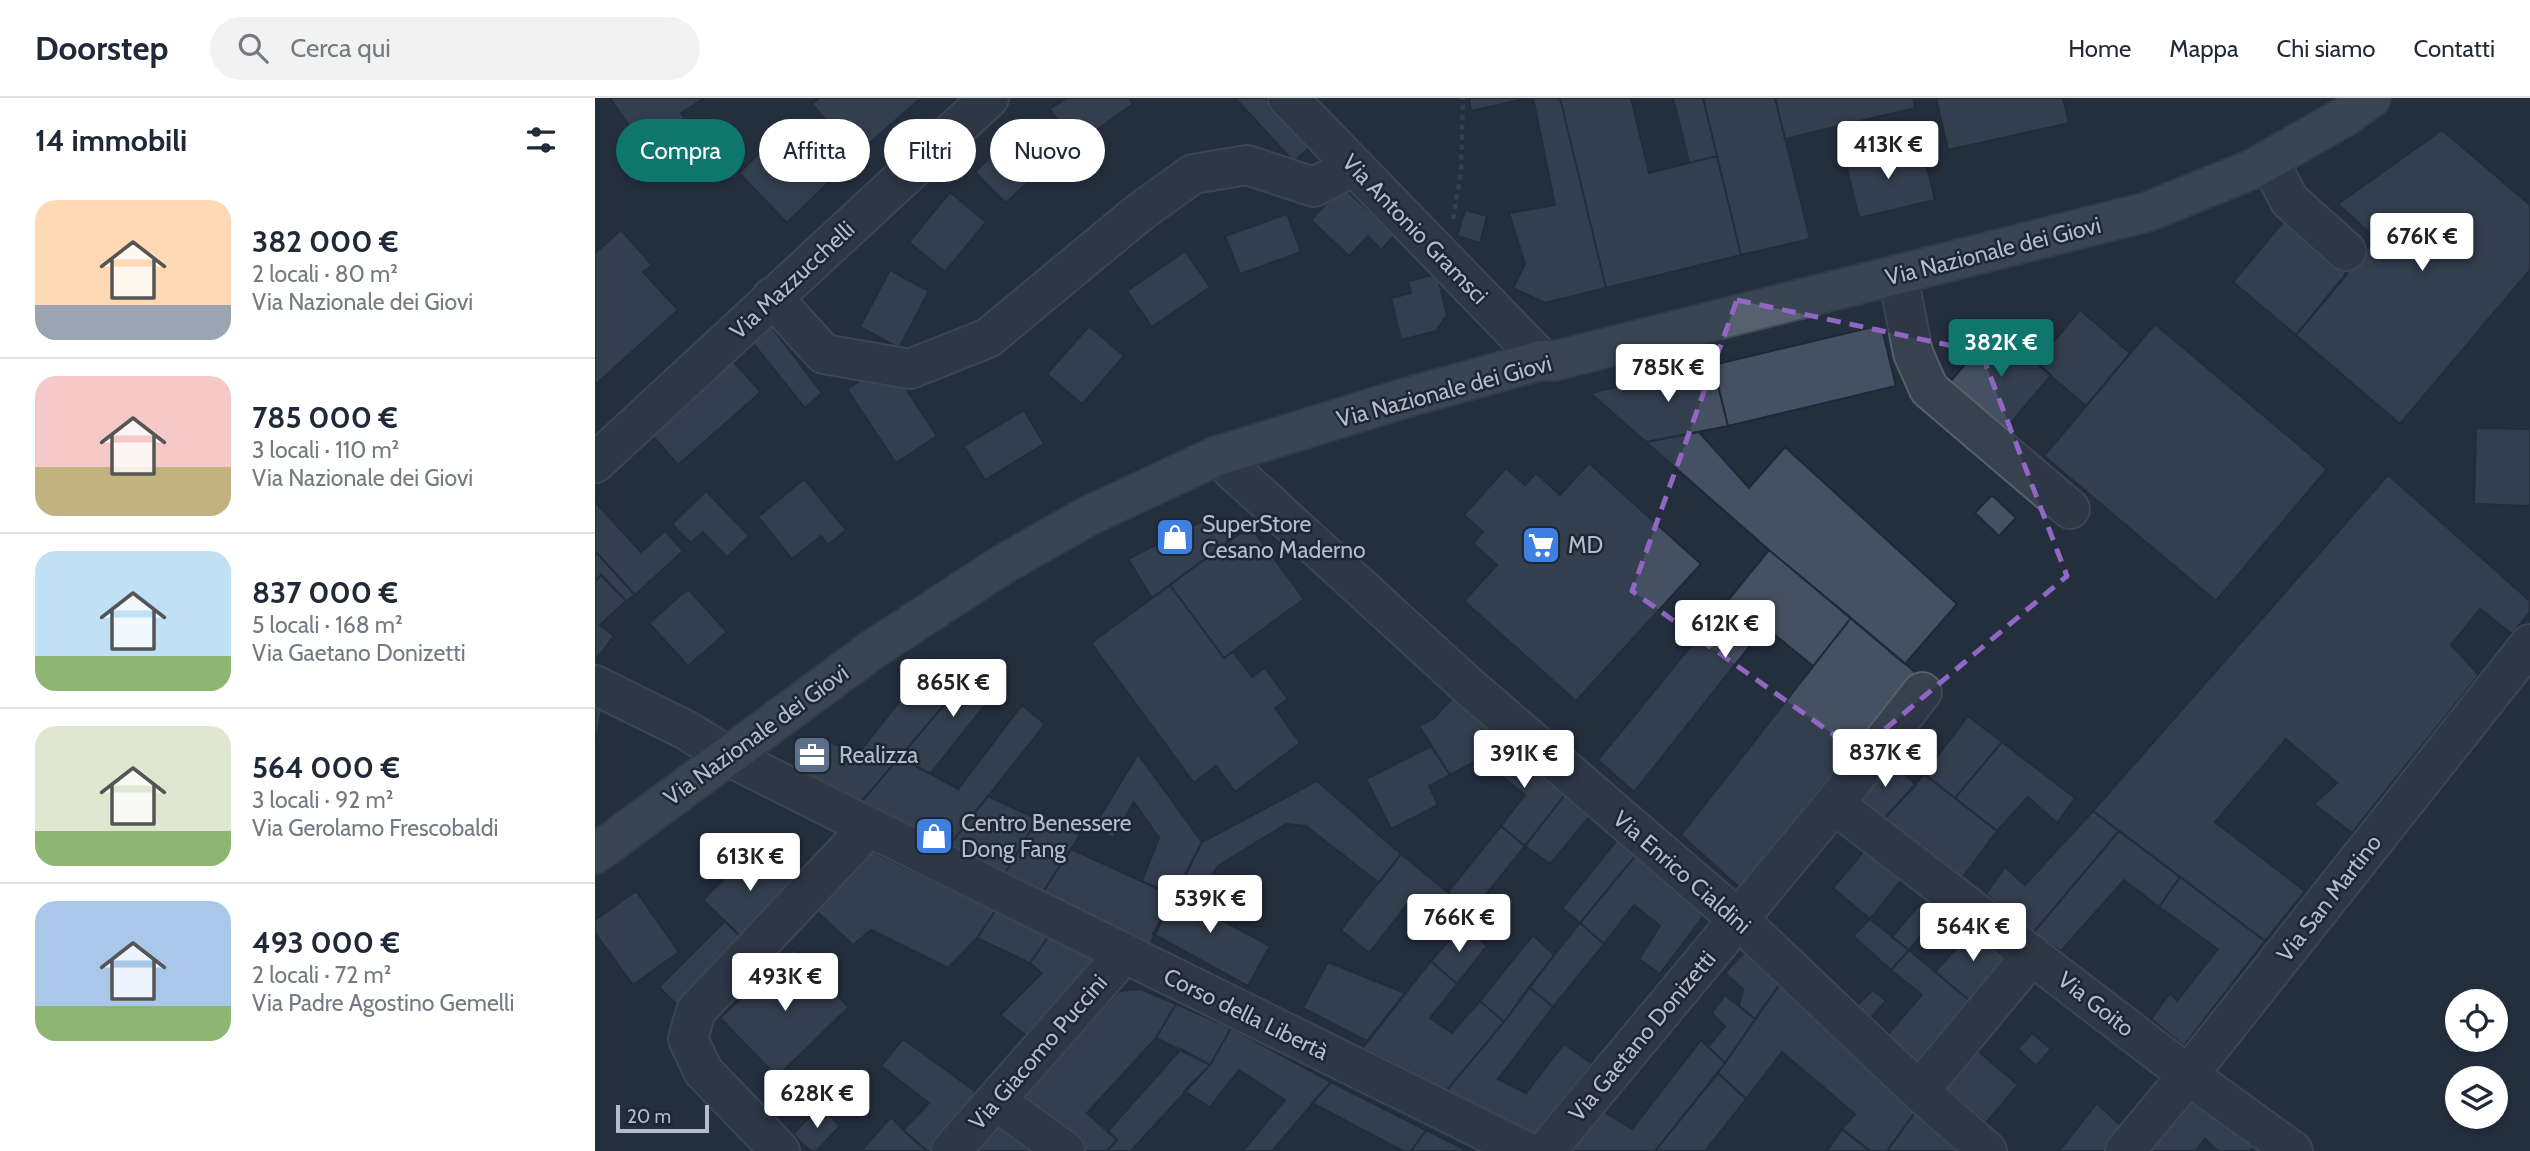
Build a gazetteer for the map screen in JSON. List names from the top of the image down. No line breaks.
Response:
{"streets":{"main road":["Via Nazionale dei Giovi"],"street":["Via Antonio Gramsci","Via Mazzucchelli","Via Enrico Cialdini","Via San Martino","Via Goito","Corso della Libertà","Via Gaetano Donizetti","Via Giacomo Puccini"]},"crossings":[["Via Antonio Gramsci","Via Nazionale dei Giovi"],["Via Nazionale dei Giovi","Via Enrico Cialdini"],["Via Nazionale dei Giovi","Corso della Libertà"],["Via Enrico Cialdini","Via Gaetano Donizetti"],["Via San Martino","Via Goito"],["Via Goito","Via Gaetano Donizetti"],["Corso della Libertà","Via Giacomo Puccini"]],"places":{"shop":["SuperStore Cesano Maderno","Centro Benessere Dong Fang"],"supermarket":["MD"],"office":["Realizza"]},"scale_bar":"20 m","page":{"header":"Doorstep","search":"Cerca qui","nav":["Home","Mappa","Chi siamo","Contatti"],"heading":"14 immobili","chip":["Compra","Affitta","Filtri","Nuovo"],"price":["413K €","676K €","382K €","785K €","612K €","865K €","837K €","391K €","613K €","539K €","766K €","564K €","493K €","628K €"],"list":[{"name":"382 000 €","note":"2 locali · 80 m² · Via Nazionale dei Giovi"},{"name":"785 000 €","note":"3 locali · 110 m² · Via Nazionale dei Giovi"},{"name":"837 000 €","note":"5 locali · 168 m² · Via Gaetano Donizetti"},{"name":"564 000 €","note":"3 locali · 92 m² · Via Gerolamo Frescobaldi"},{"name":"493 000 €","note":"2 locali · 72 m² · Via Padre Agostino Gemelli"}],"scale":"20 m"}}
